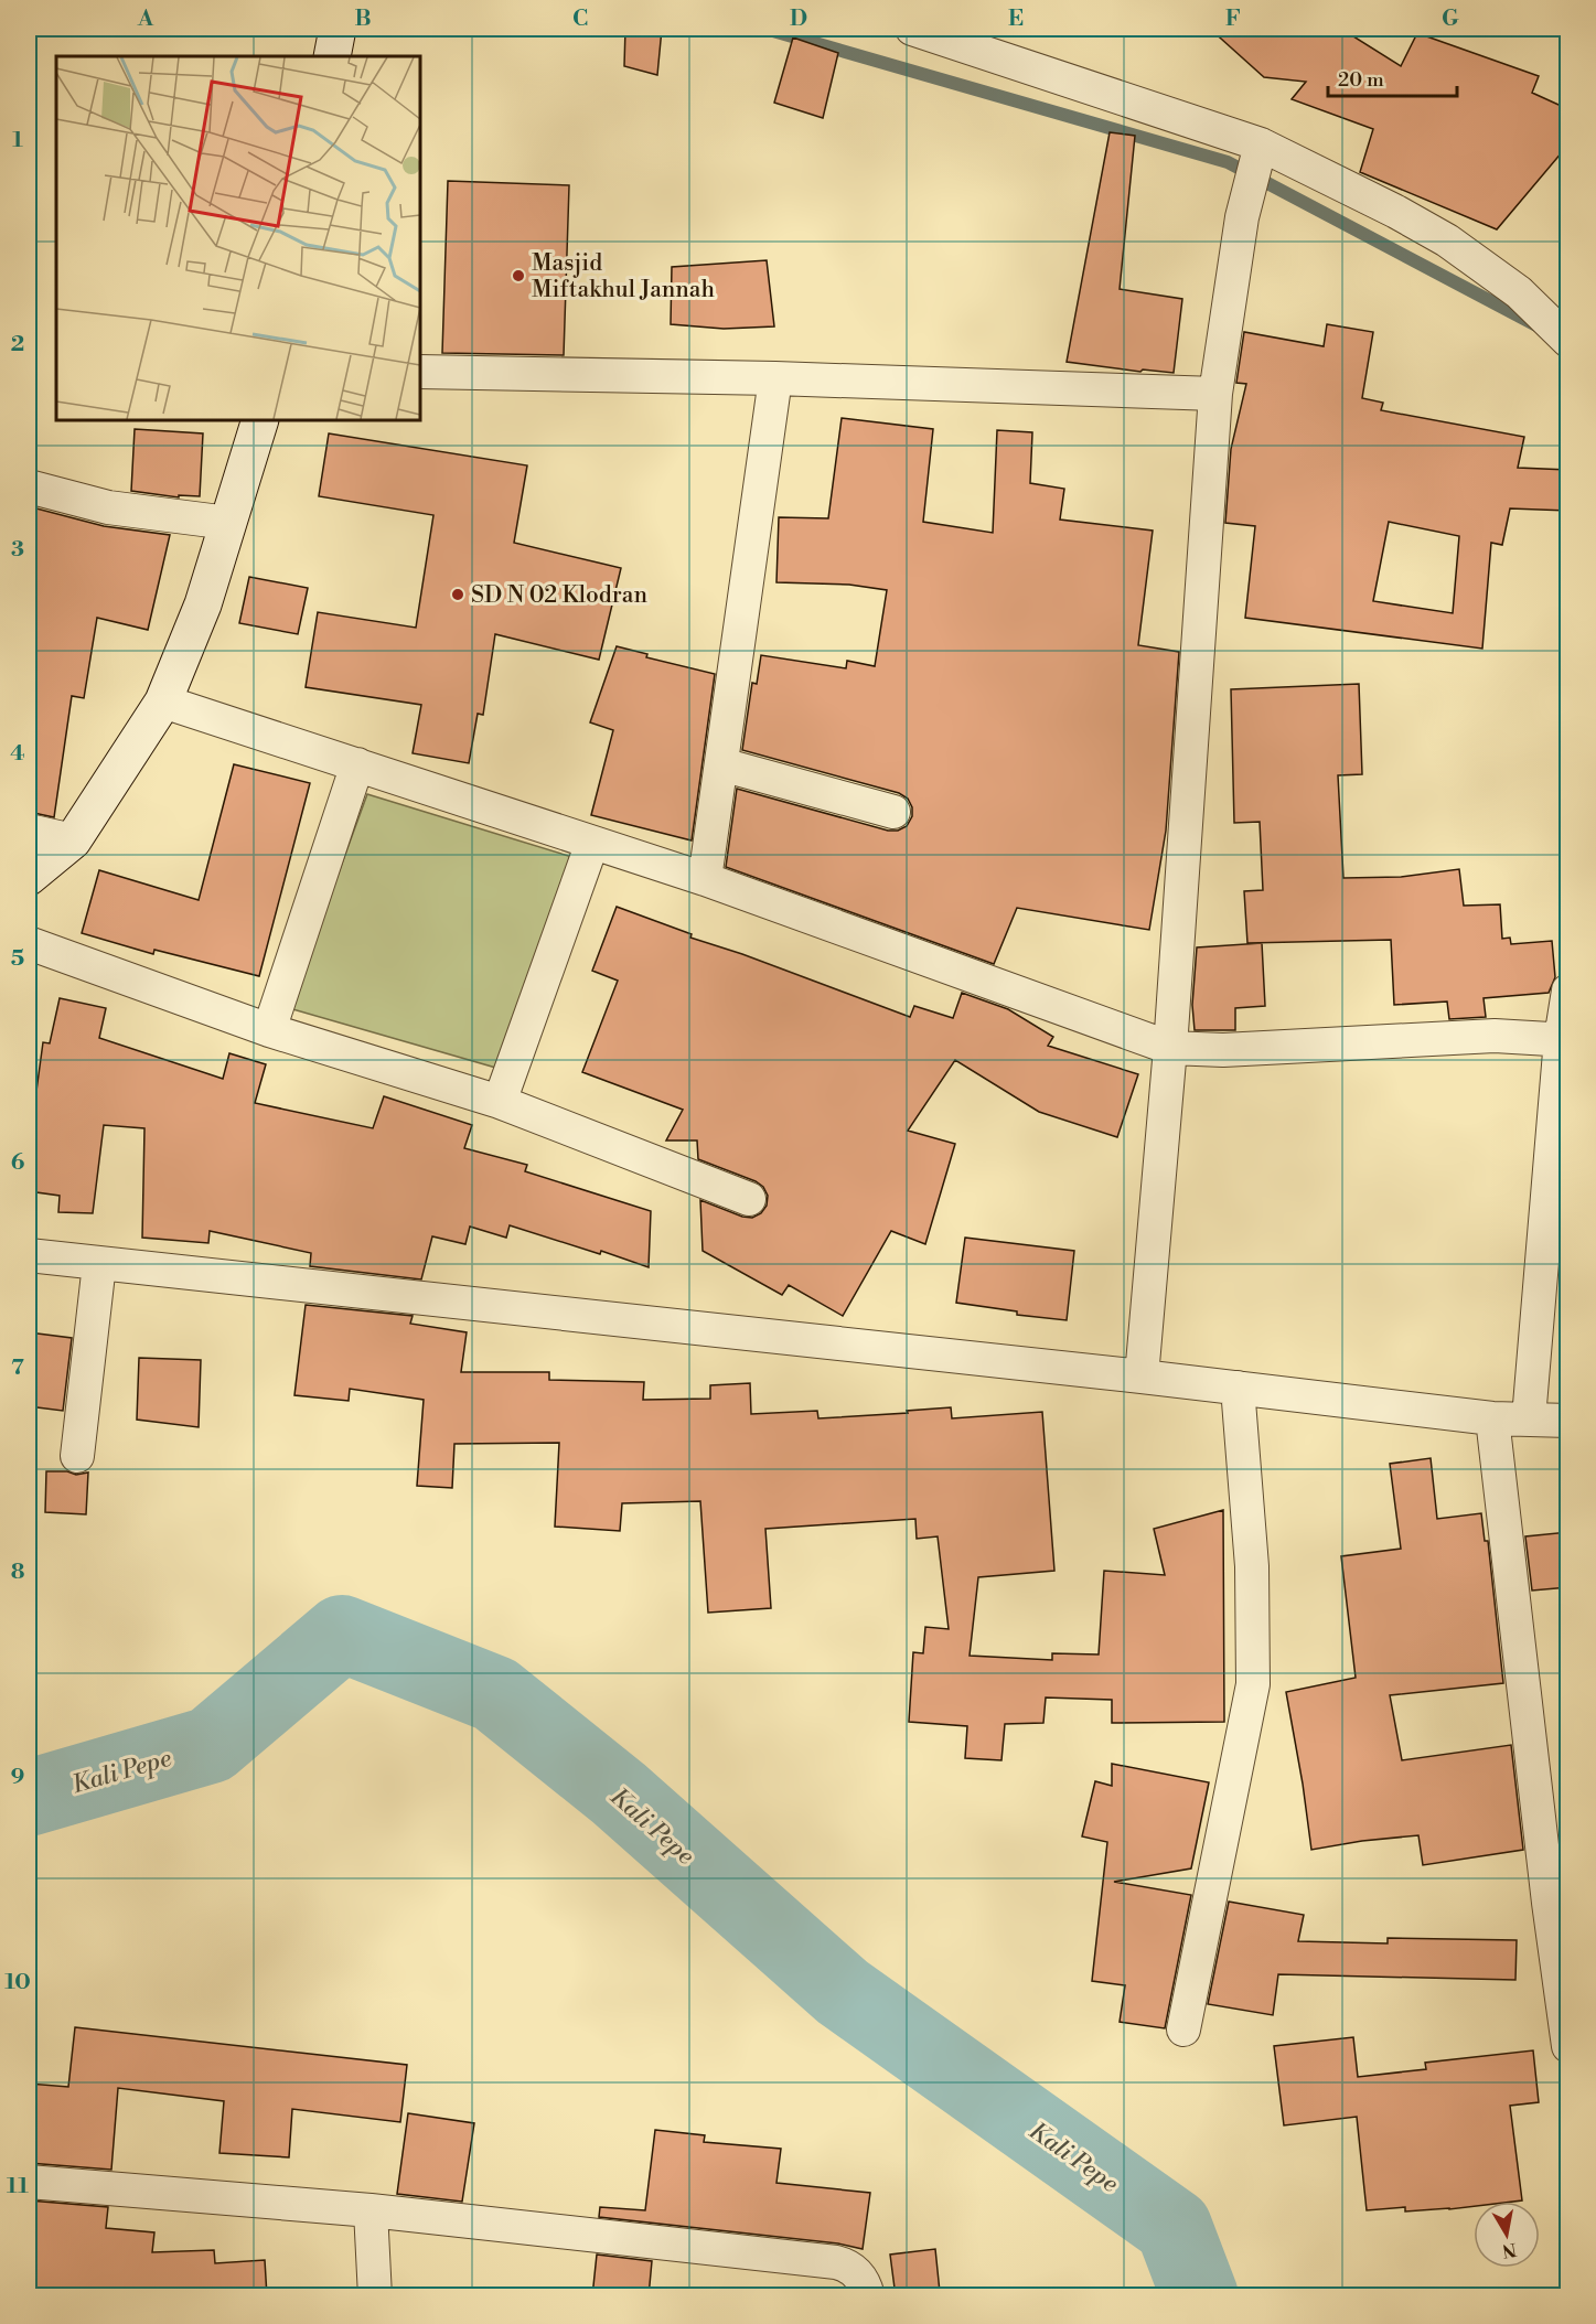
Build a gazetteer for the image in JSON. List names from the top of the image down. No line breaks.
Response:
{"water":["Kali Pepe"],"places":["Masjid Miftakhul Jannah","SD N 02 Klodran"],"scale_bar":"20 m","north":"bottom","grid":{"columns":["A","B","C","D","E","F","G"],"rows":["1","2","3","4","5","6","7","8","9","10","11"]}}
